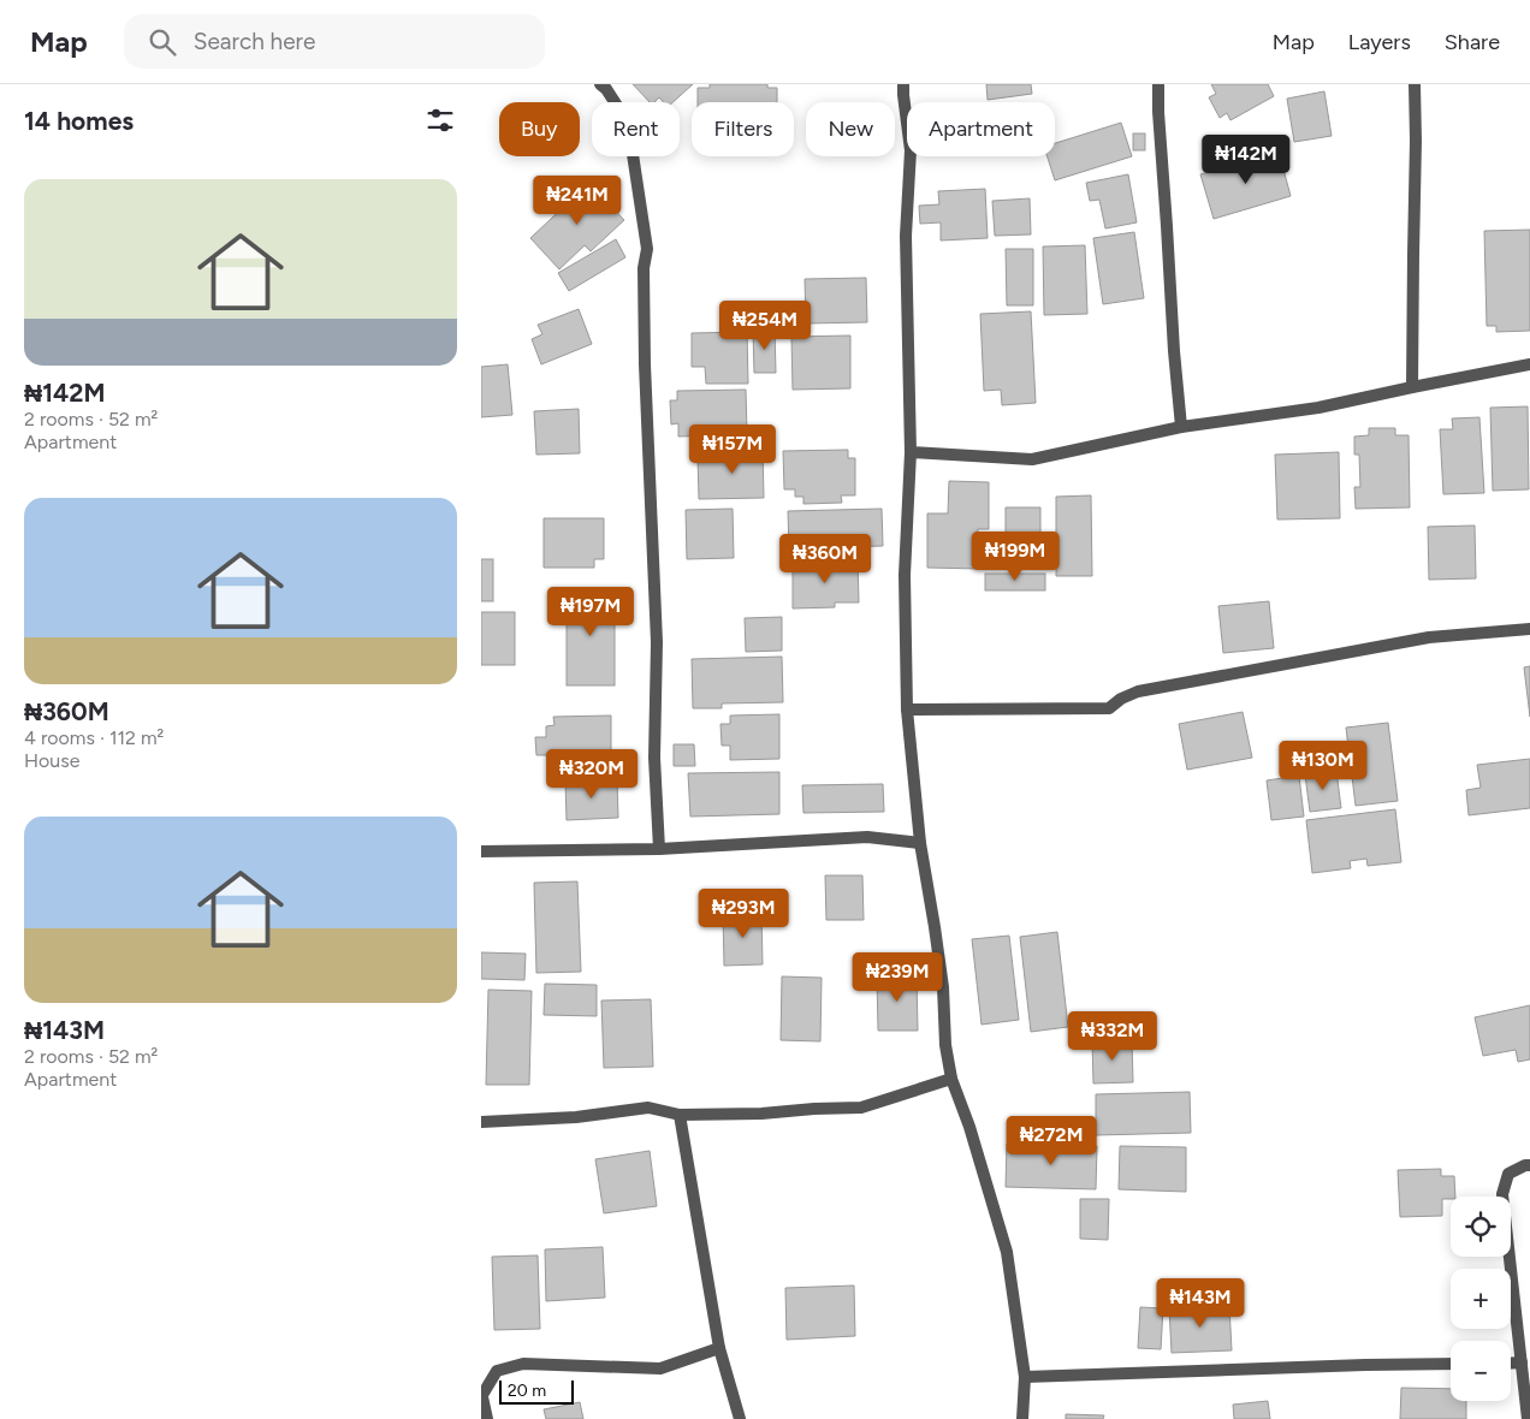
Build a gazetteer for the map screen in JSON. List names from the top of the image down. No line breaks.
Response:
{"scale_bar":"20 m","page":{"header":"Map","search":"Search here","nav":["Map","Layers","Share"],"heading":"14 homes","chip":["Buy","Rent","Filters","New","Apartment"],"price":["₦142M","₦241M","₦254M","₦157M","₦199M","₦360M","₦197M","₦130M","₦320M","₦293M","₦239M","₦332M","₦272M","₦143M"],"list":[{"name":"₦142M","note":"2 rooms · 52 m² · Apartment"},{"name":"₦360M","note":"4 rooms · 112 m² · House"},{"name":"₦143M","note":"2 rooms · 52 m² · Apartment"}],"map_buttons":["+","−"],"scale":"20 m"}}
